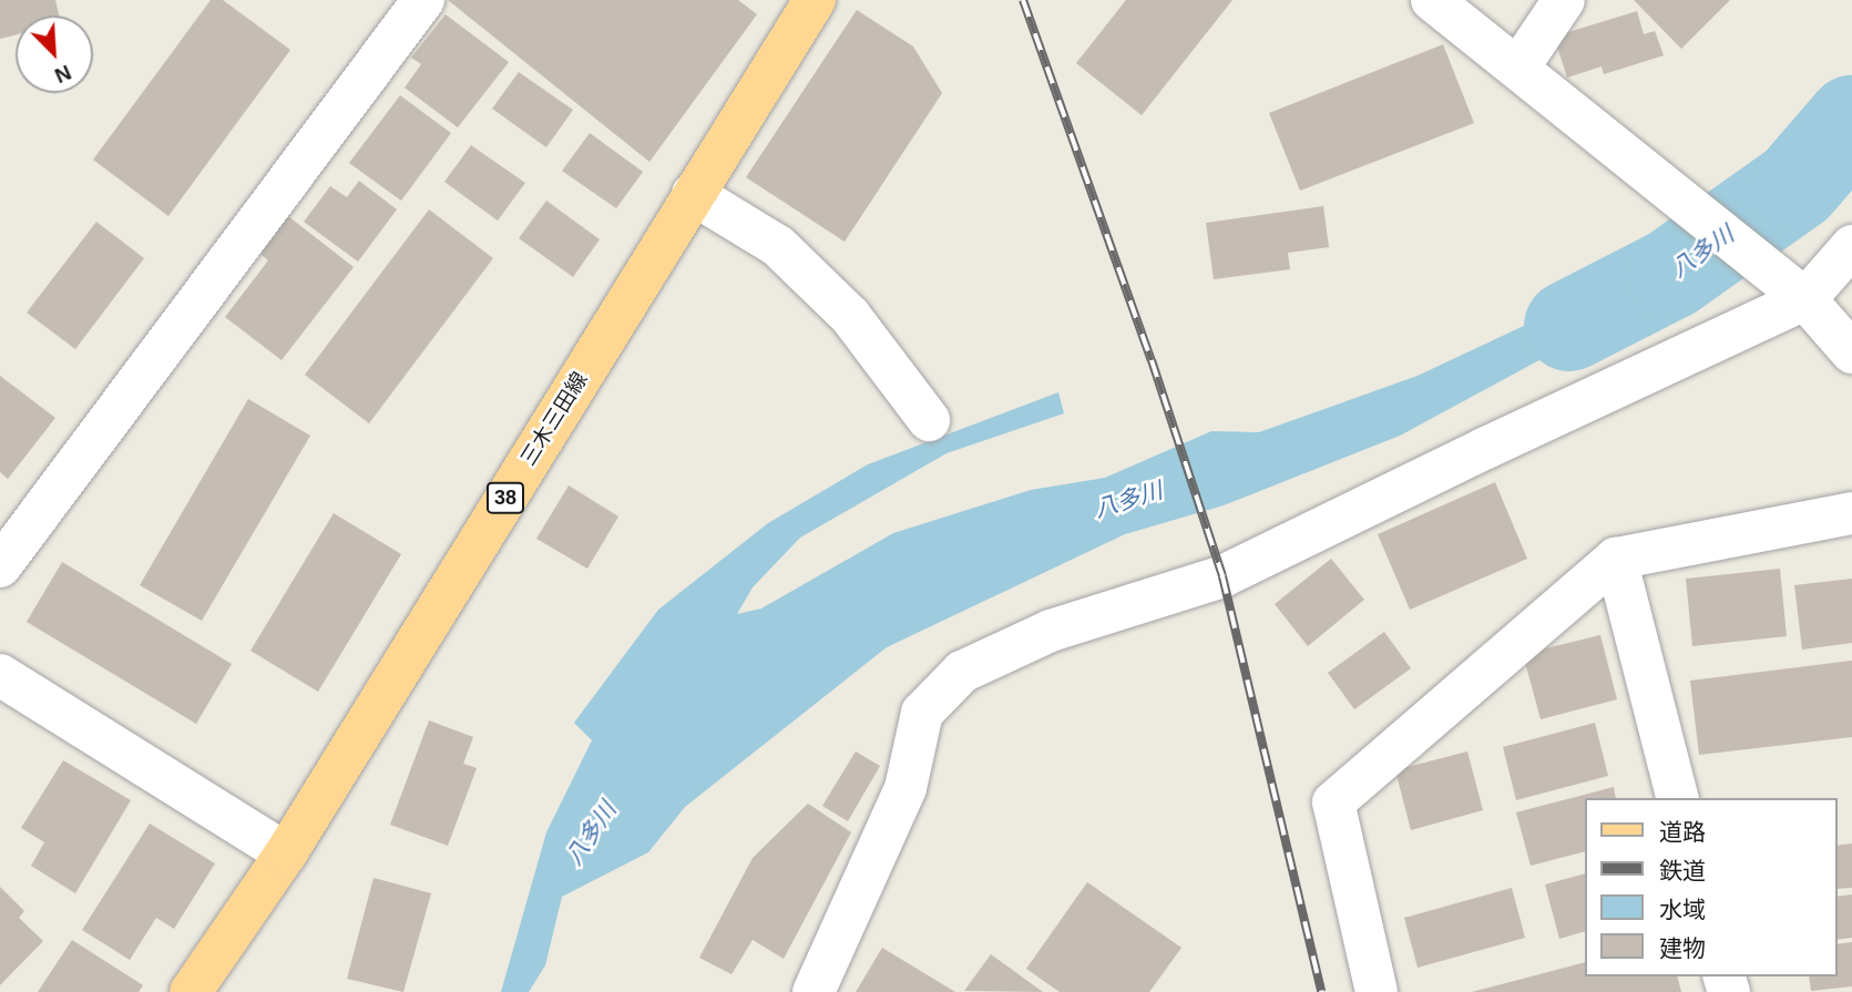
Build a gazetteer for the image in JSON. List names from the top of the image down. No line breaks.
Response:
{"streets":{"main road":["三木三田線","38"]},"water":["八多川"],"legend":["道路","鉄道","水域","建物"],"north":"bottom right"}
